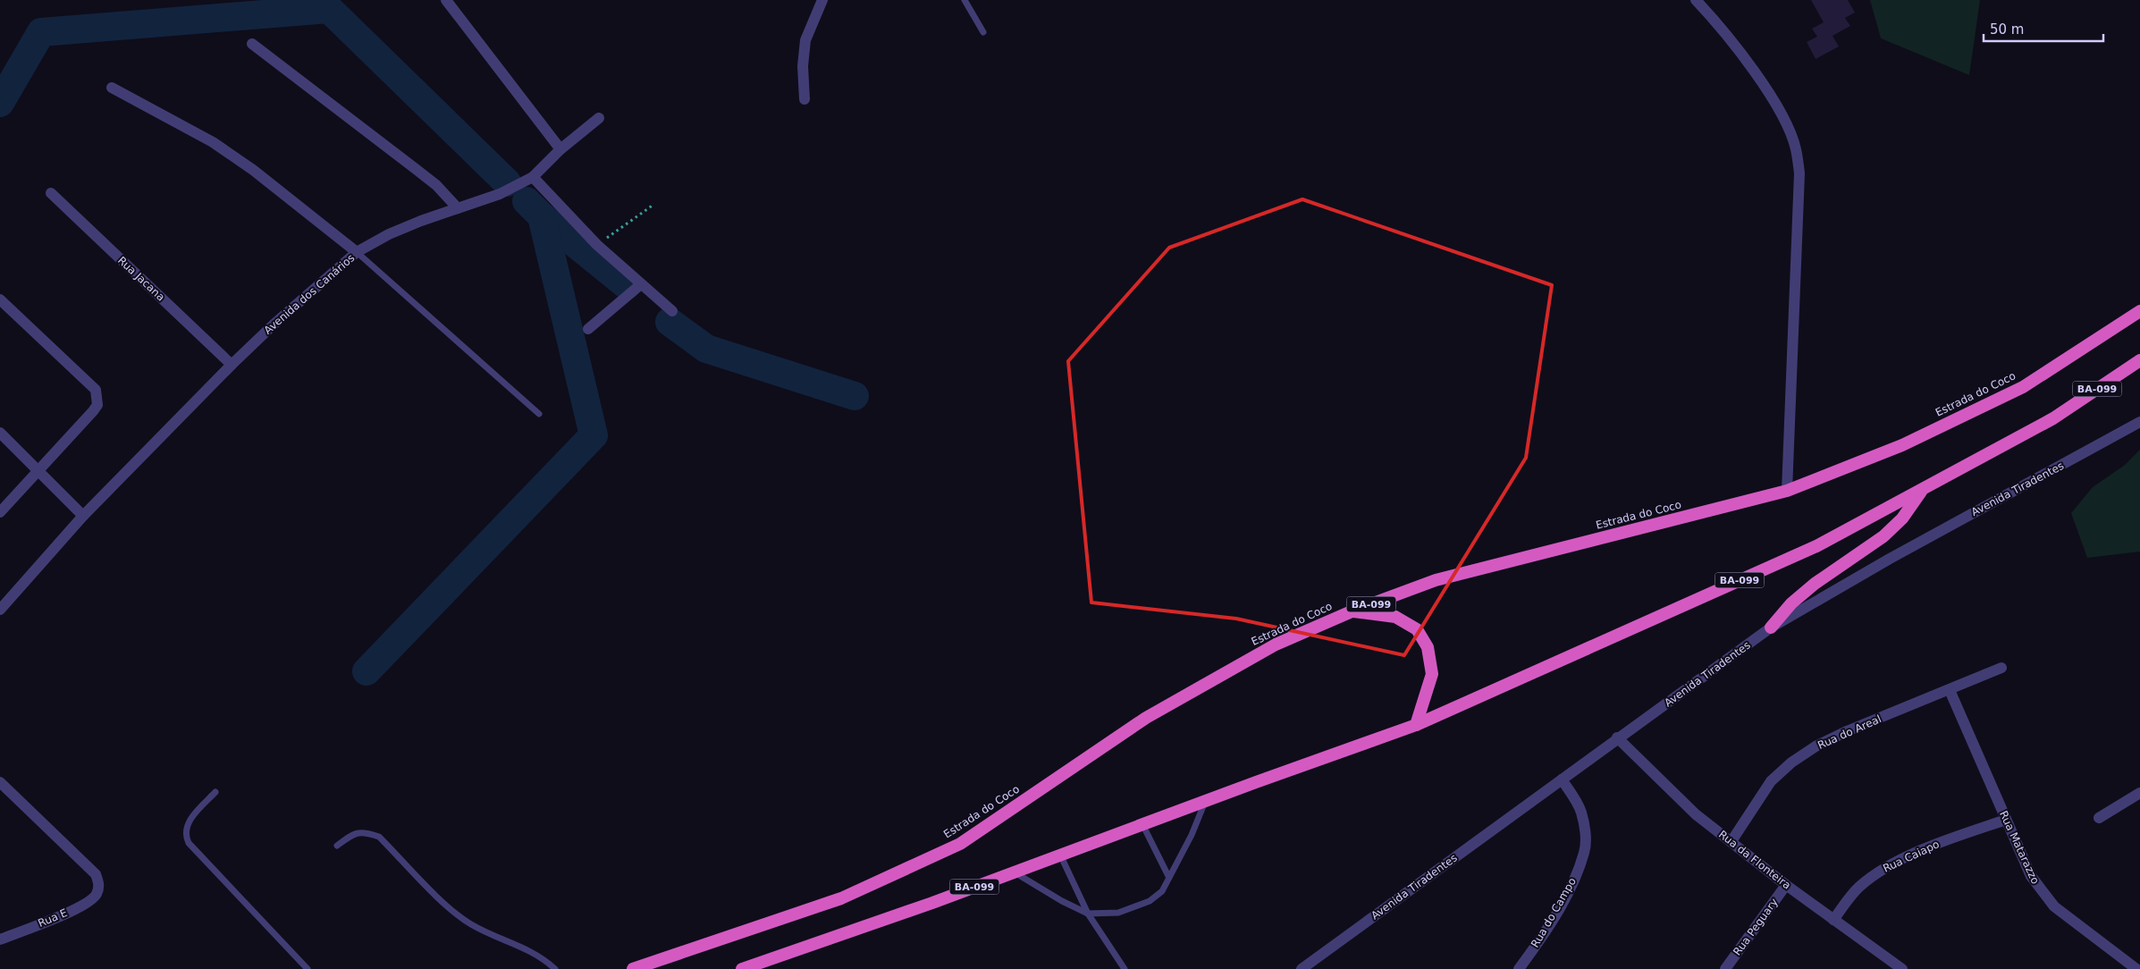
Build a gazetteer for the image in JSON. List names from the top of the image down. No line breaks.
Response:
{"streets":{"highway":["BA-099","Estrada do Coco"],"street":["Rua Jacana","Avenida dos Canários","Avenida Tiradentes","Rua do Areal","Rua Matarazzo","Rua Caiapo","Rua da Flonteira","Rua do Campo","Rua E","Rua Peguary"]},"crossings":[["Rua Jacana","Avenida dos Canários"],["Avenida Tiradentes","Rua da Flonteira"],["Avenida Tiradentes","Rua do Campo"],["Rua do Areal","Rua Matarazzo"],["Rua do Areal","Rua da Flonteira"],["Rua Matarazzo","Rua Caiapo"],["Rua Caiapo","Rua da Flonteira"],["Rua da Flonteira","Rua Peguary"]],"scale_bar":"50 m"}
